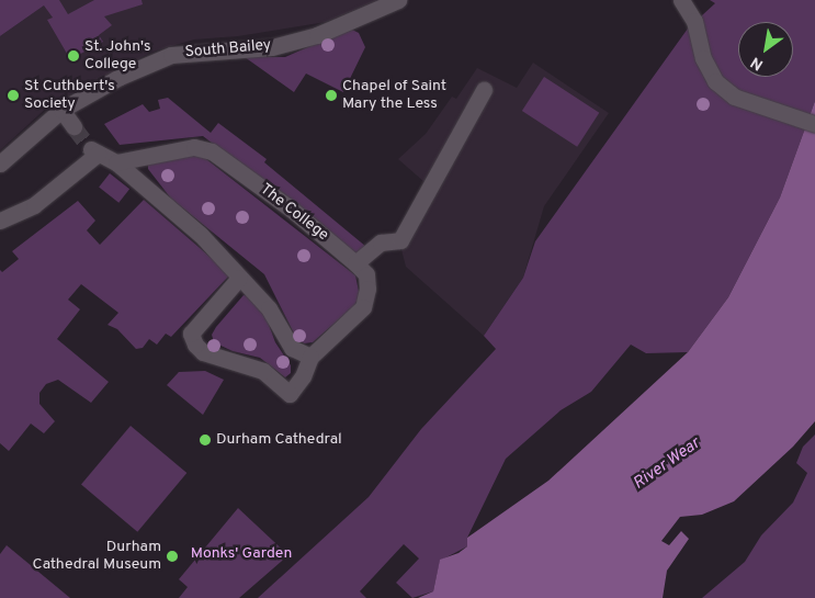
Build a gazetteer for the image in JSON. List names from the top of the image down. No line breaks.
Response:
{"streets":{"street":["South Bailey","The College"]},"water":["River Wear"],"parks":["Monks' Garden"],"places":["St. John's College","St Cuthbert's Society","Chapel of Saint Mary the Less","Durham Cathedral","Durham Cathedral Museum"],"north":"bottom left"}
